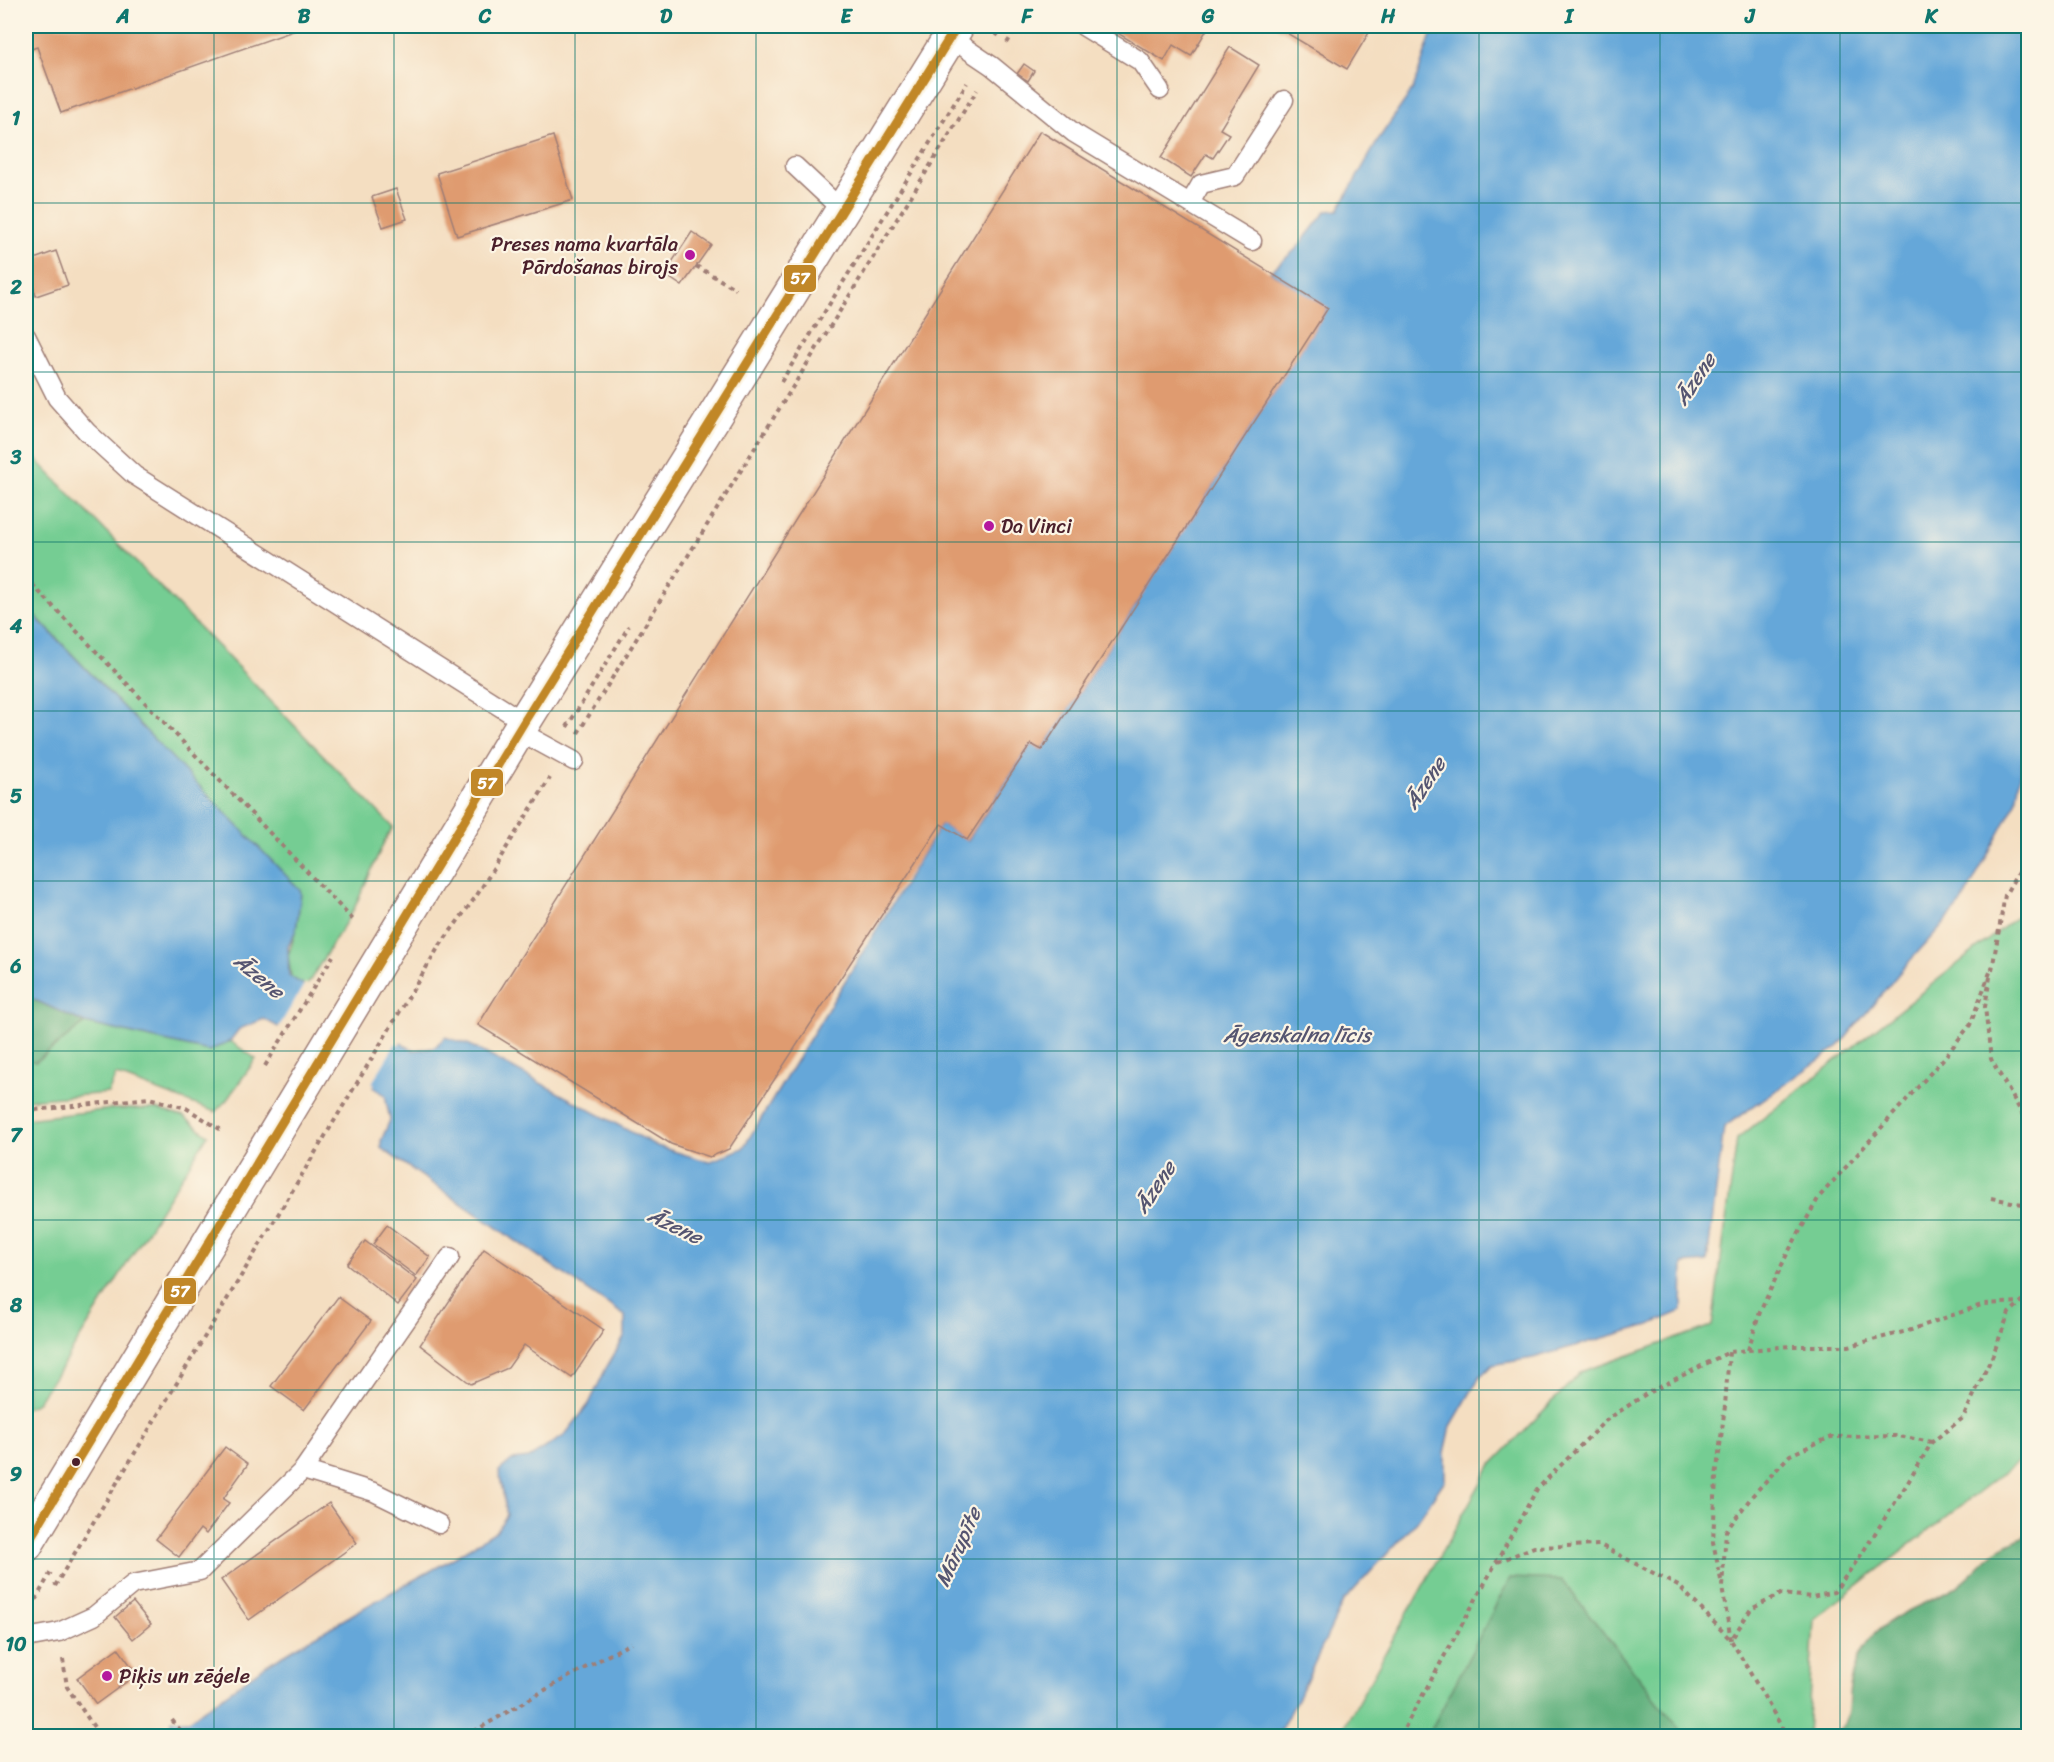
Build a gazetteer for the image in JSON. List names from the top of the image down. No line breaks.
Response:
{"water":["Āzene","Āgenskalna līcis","Mārupīte"],"places":["Preses nama kvartāla Pārdošanas birojs","Da Vinci","Piķis un zēģele"],"lines":["transit line 57"],"grid":{"columns":["A","B","C","D","E","F","G","H","I","J","K"],"rows":["1","2","3","4","5","6","7","8","9","10"]}}
